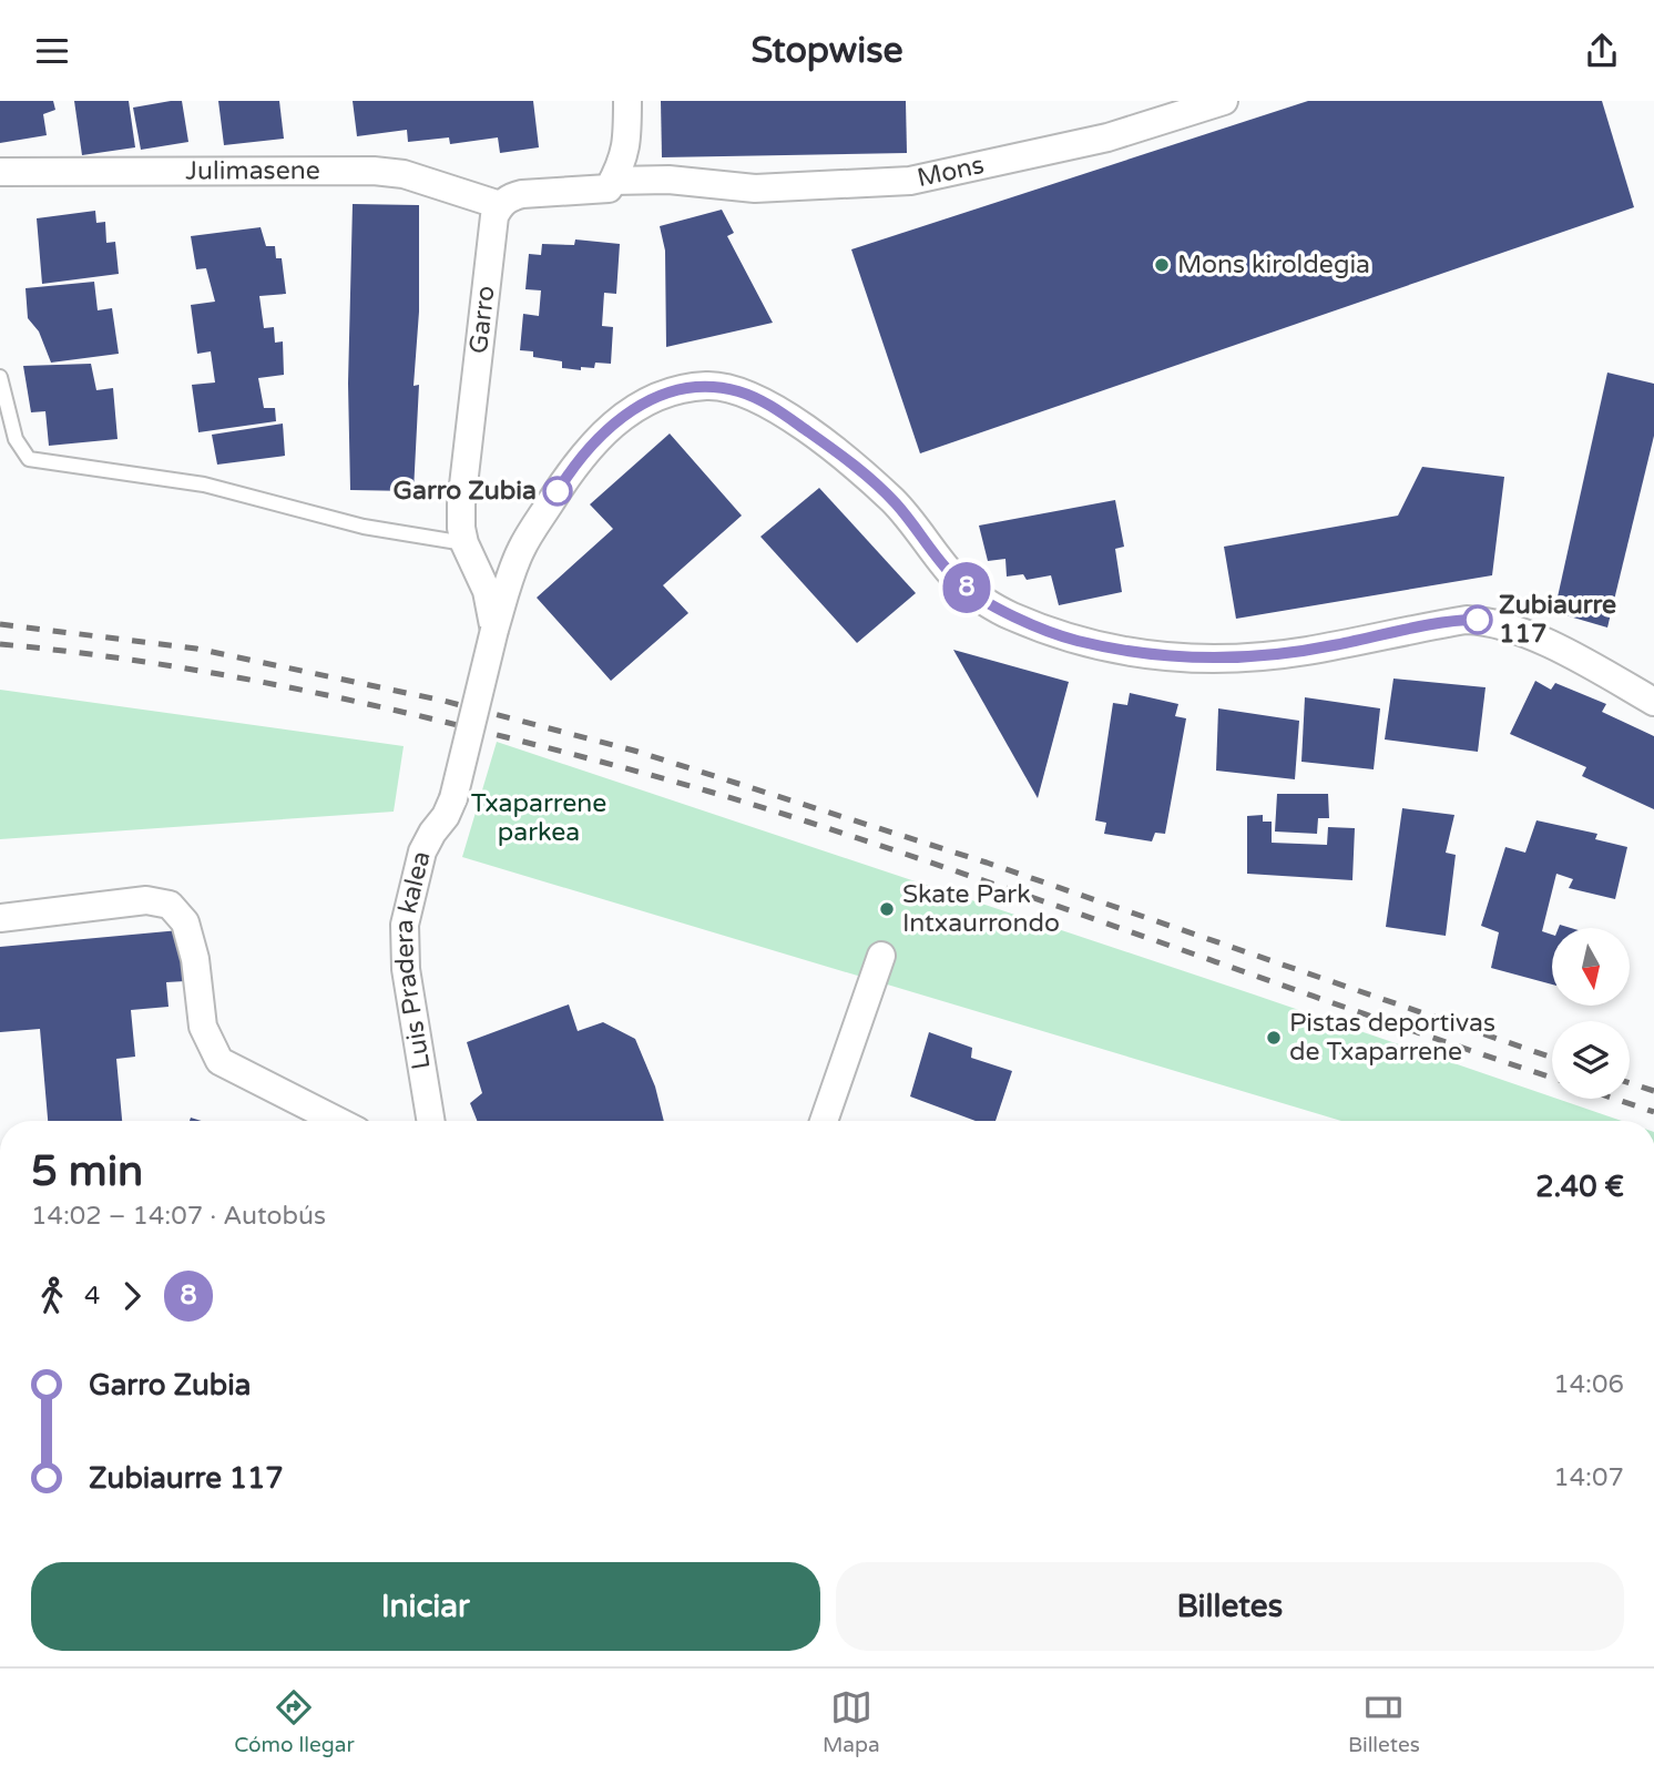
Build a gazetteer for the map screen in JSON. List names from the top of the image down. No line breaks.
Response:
{"streets":{"street":["Julimasene","Mons","Garro","Luis Pradera kalea"]},"crossings":[["Julimasene","Garro"],["Garro","Luis Pradera kalea"]],"parks":["Txaparrene parkea"],"places":["Mons kiroldegia","Garro Zubia","Zubiaurre 117","Skate Park Intxaurrondo","Pistas deportivas de Txaparrene"],"lines":["bus line 8"],"north":"bottom","page":{"header":"Stopwise","on_map":"8","heading":["5 min","14:02 – 14:07 · Autobús","2.40 €"],"legs":["4","8"],"list":[{"name":"Garro Zubia","value":"14:06"},{"name":"Zubiaurre 117","value":"14:07"}],"buttons":["Iniciar","Billetes"],"tabs":["Cómo llegar","Mapa","Billetes"]}}
